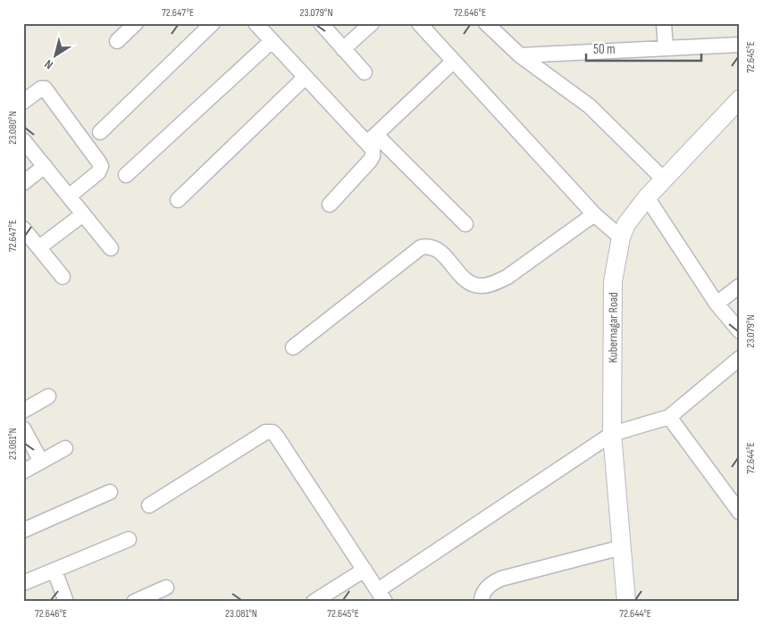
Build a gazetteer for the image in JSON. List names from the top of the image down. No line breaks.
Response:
{"streets":{"street":["Kubernagar Road"]},"scale_bar":"50 m","north":"bottom left","coordinates":["72.647°E","23.079°N","72.646°E","72.645°E","23.080°N","23.081°N","72.644°E"]}
